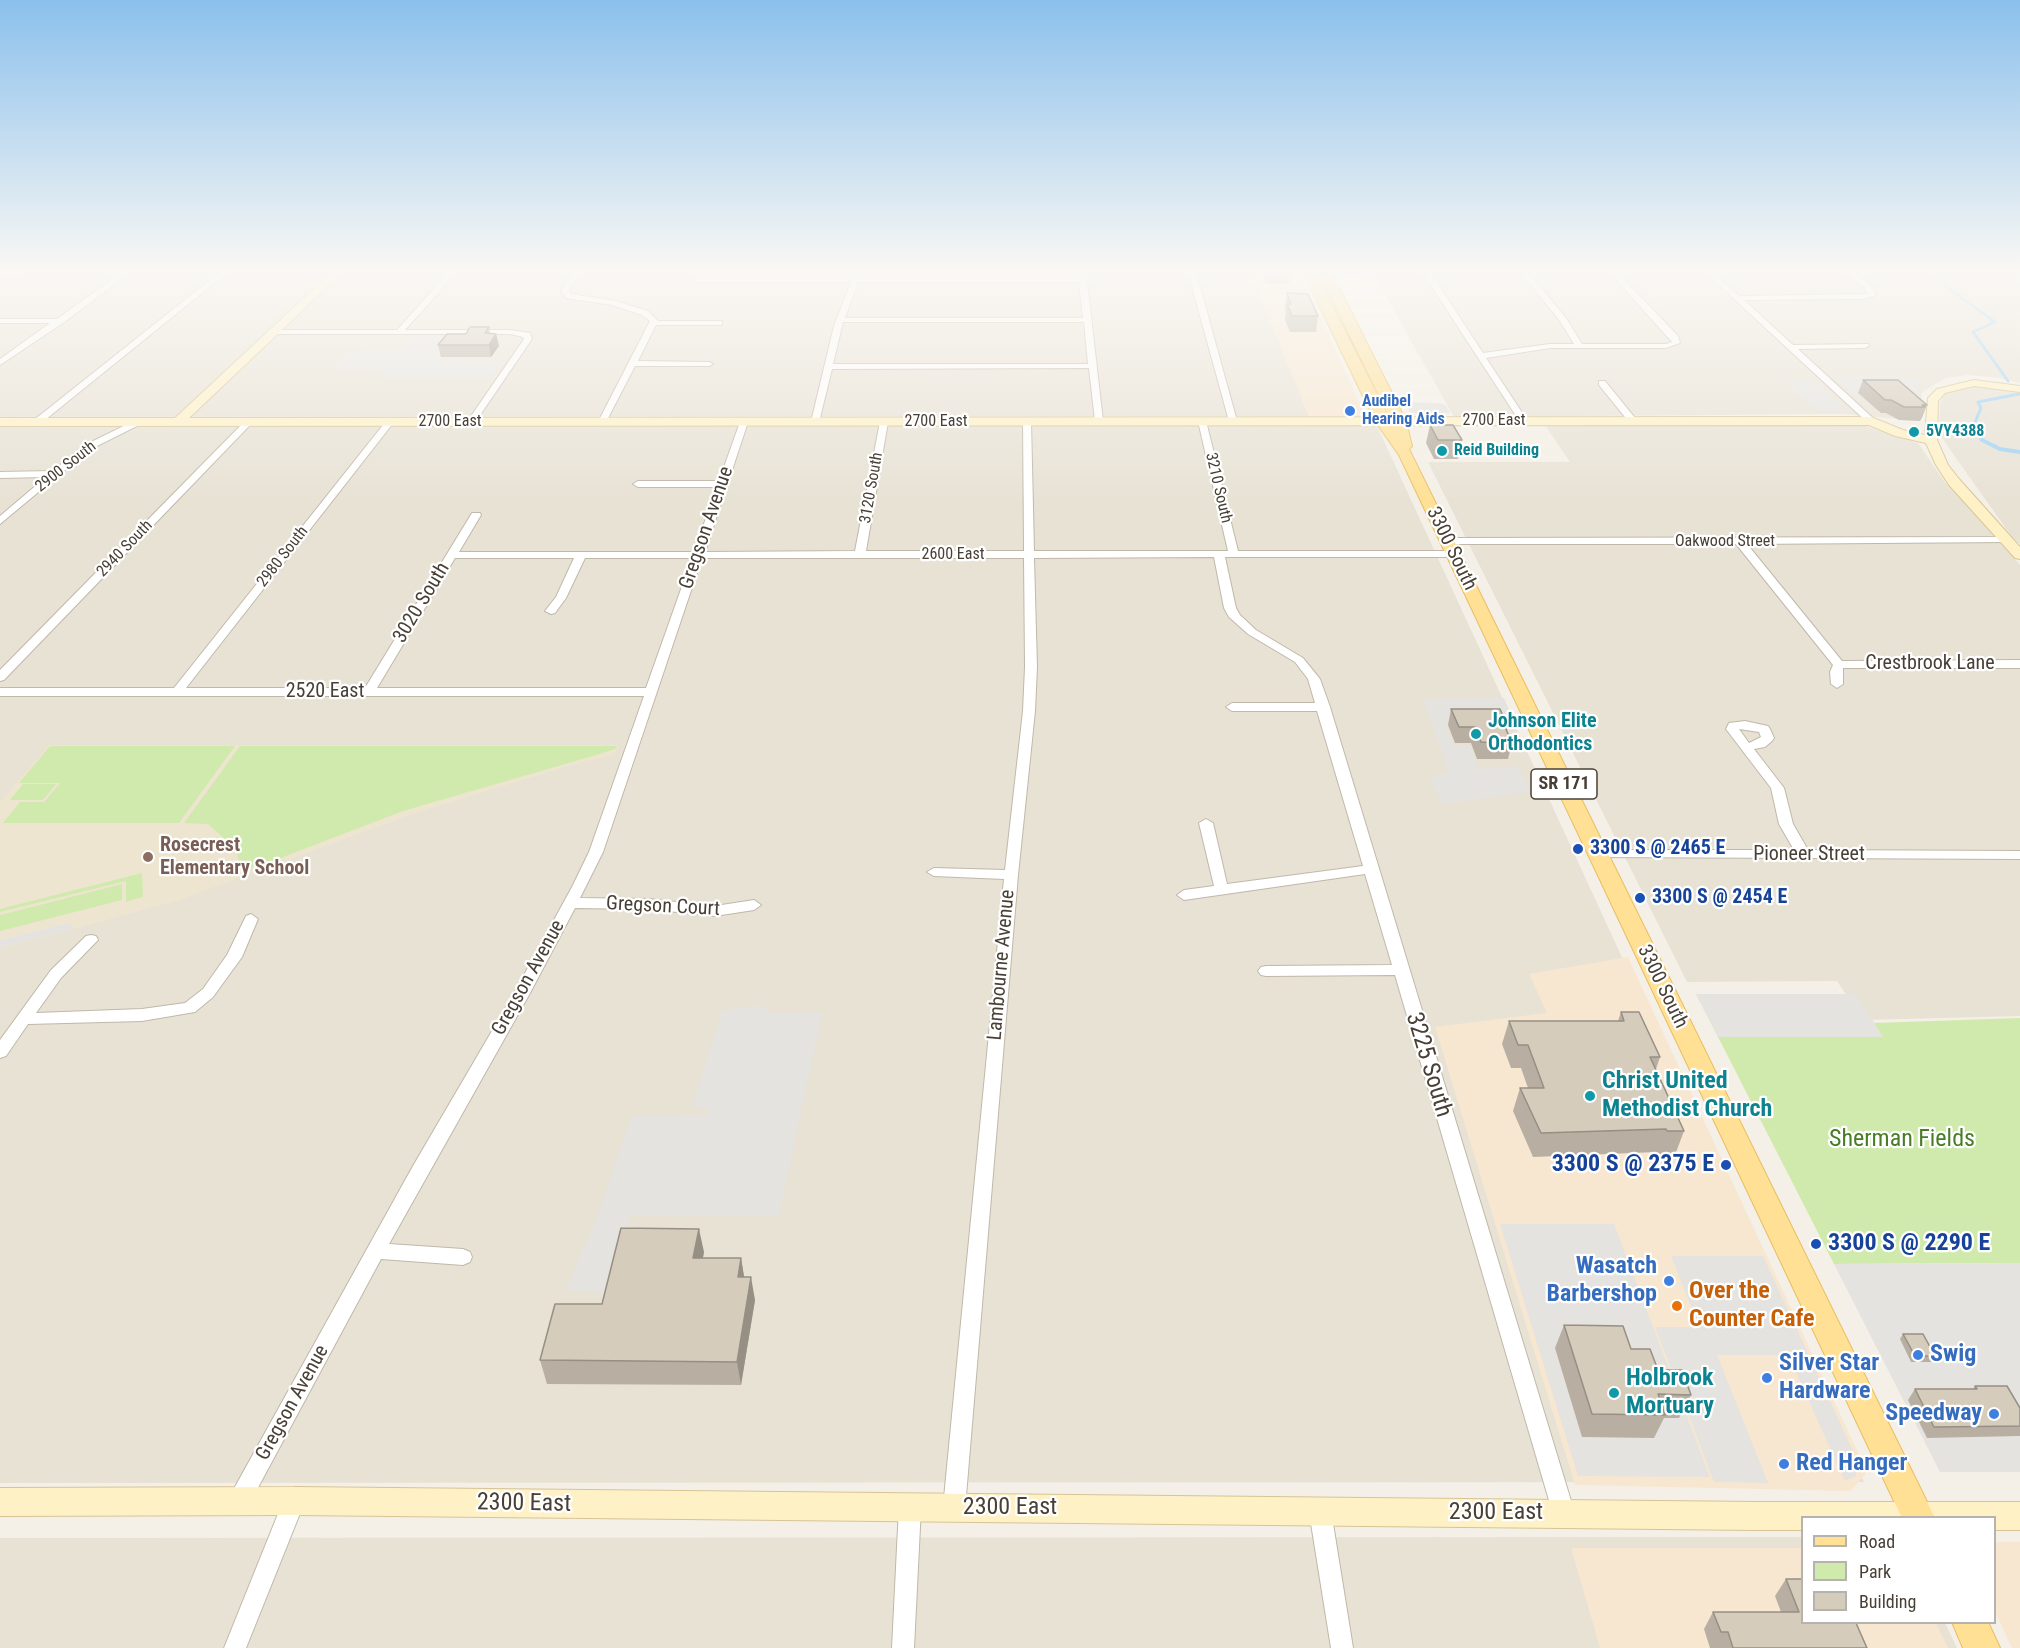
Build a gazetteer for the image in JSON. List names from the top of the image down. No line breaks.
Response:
{"streets":{"main road":["3300 South","SR 171"],"street":["2700 East","2900 South","3120 South","3210 South","Gregson Avenue","Oakwood Street","2940 South","2600 East","2980 South","3020 South","Crestbrook Lane","2520 East","Pioneer Street","Gregson Court","Lambourne Avenue","3225 South","2300 East"]},"crossings":[["2700 East","2900 South"],["2700 East","3120 South"],["2700 East","3210 South"],["2700 East","Gregson Avenue"],["2700 East","2940 South"],["2700 East","3300 South"],["2700 East","2980 South"],["2700 East","Lambourne Avenue"],["3120 South","2600 East"],["3210 South","2600 East"],["Gregson Avenue","2600 East"],["Gregson Avenue","2520 East"],["Gregson Avenue","Gregson Court"],["Gregson Avenue","2300 East"],["Oakwood Street","3300 South"],["Oakwood Street","2600 East"],["Oakwood Street","Crestbrook Lane"],["3300 South","2600 East"],["3300 South","Pioneer Street"],["2600 East","3020 South"],["2600 East","Lambourne Avenue"],["2600 East","3225 South"],["2980 South","2520 East"],["3020 South","2520 East"],["Lambourne Avenue","2300 East"],["3225 South","2300 East"]],"parks":["Sherman Fields"],"places":["Audibel Hearing Aids","5VY4388","Reid Building","Johnson Elite Orthodontics","3300 S @ 2465 E","Rosecrest Elementary School","3300 S @ 2454 E","Christ United Methodist Church","3300 S @ 2375 E","3300 S @ 2290 E","Wasatch Barbershop","Over the Counter Cafe","Swig","Silver Star Hardware","Holbrook Mortuary","Speedway","Red Hanger"],"legend":["Road","Park","Building"]}
